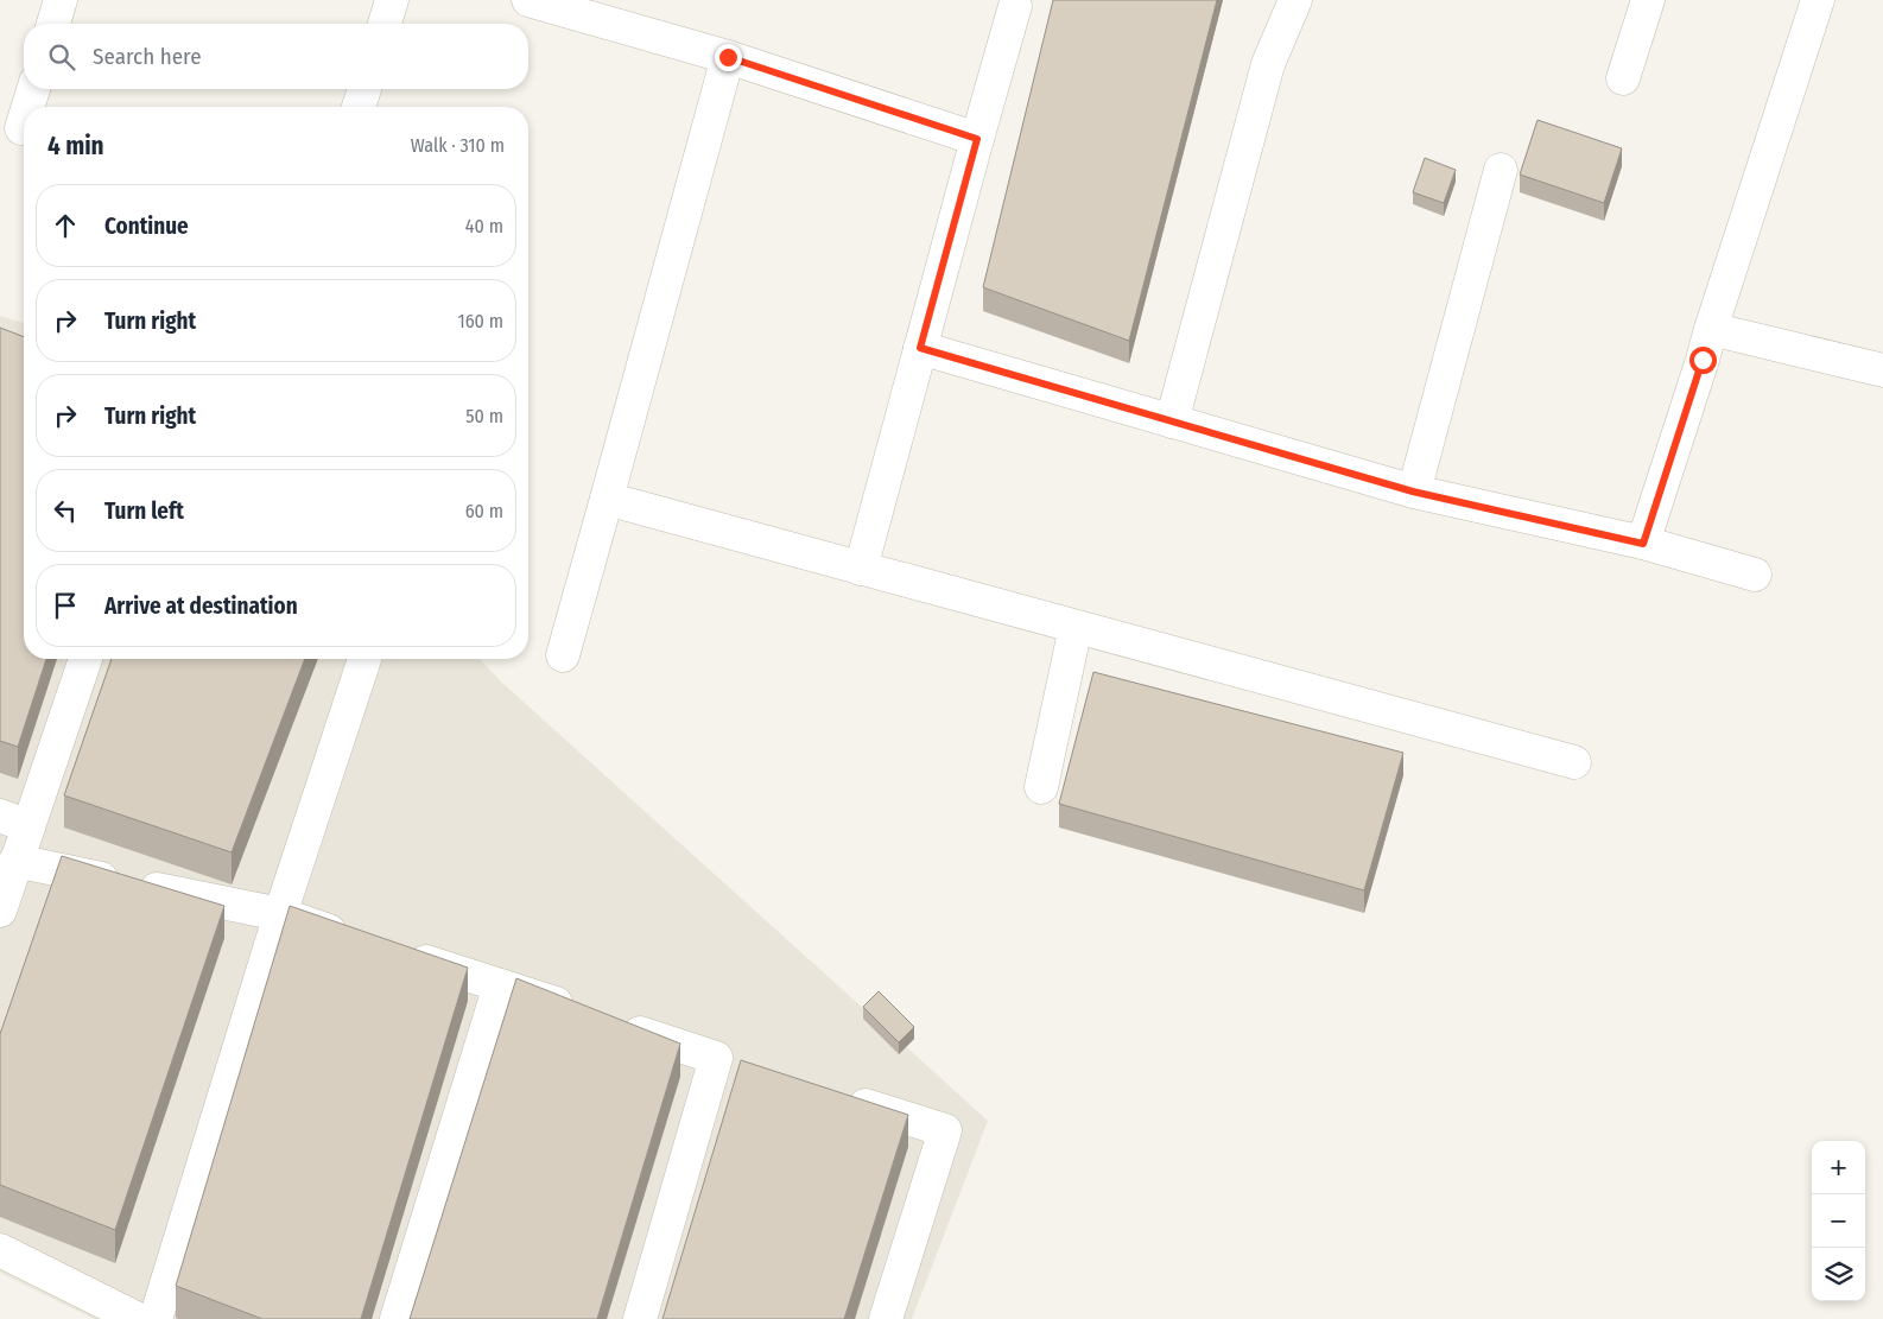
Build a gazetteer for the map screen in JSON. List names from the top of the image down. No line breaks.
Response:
{"page":{"search":"Search here","heading":["4 min","Walk · 310 m"],"list":[["Continue","40 m"],["Turn right","160 m"],["Turn right","50 m"],["Turn left","60 m"],"Arrive at destination"],"map_buttons":["+","−"]}}
